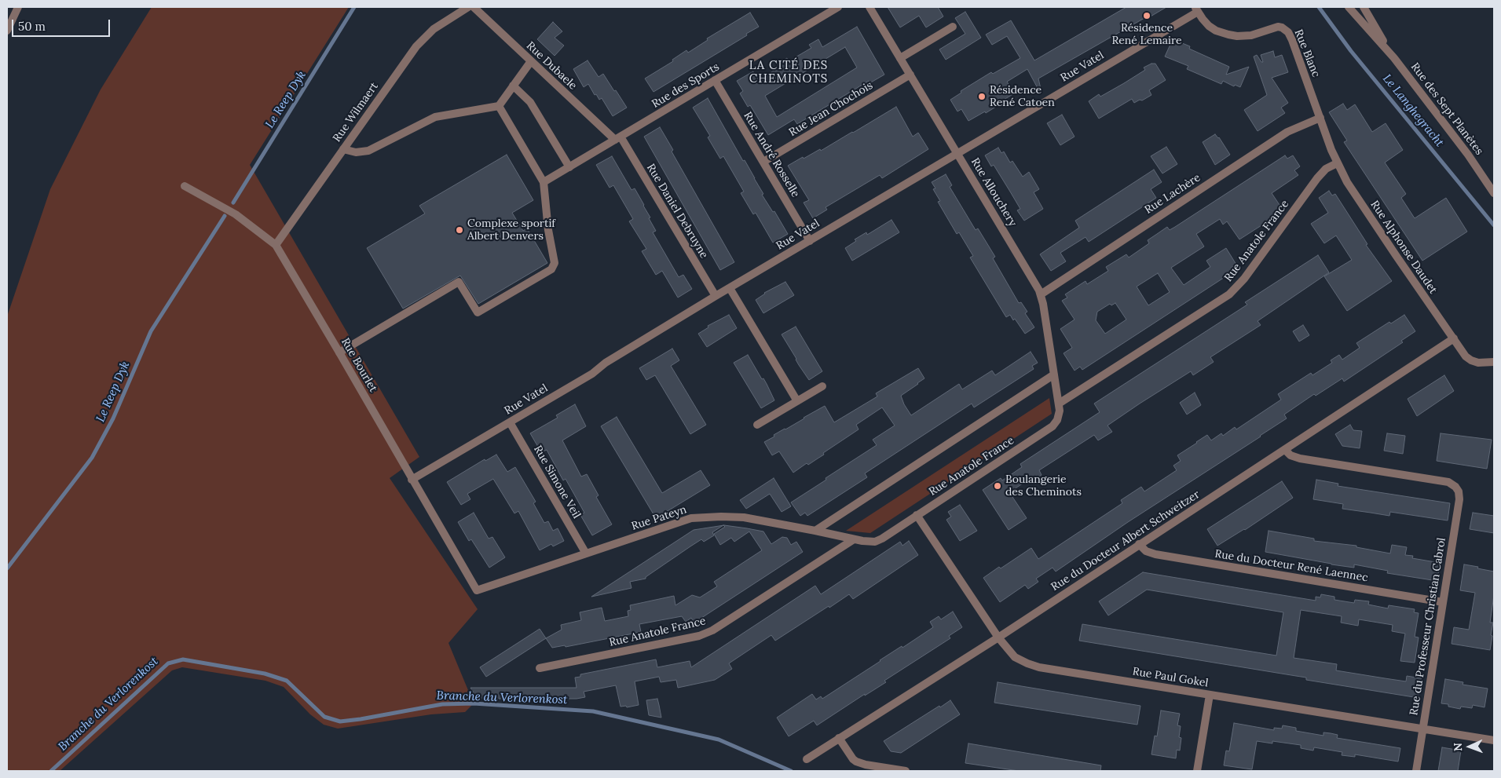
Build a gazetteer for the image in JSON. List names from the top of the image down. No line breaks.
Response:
{"streets":{"street":["Rue Blanc","Rue Dubaele","Rue Vatel","Rue des Sports","Rue Jean Chochois","Rue des Sept Planètes","Rue Wilmaert","Rue André Rosselle","Rue Allouchery","Rue Lachère","Rue Daniel Debruyne","Rue Anatole France","Rue Alphonse Daudet","Rue Bourlet","Rue Simone Veil","Rue Pateyn","Rue du Docteur Albert Schweitzer","Rue du Docteur René Laennec","Rue du Professeur Christian Cabrol","Rue Paul Gokel"]},"crossings":[["Rue Blanc","Rue Vatel"],["Rue Blanc","Rue Lachère"],["Rue Blanc","Rue Alphonse Daudet"],["Rue Dubaele","Rue des Sports"],["Rue Dubaele","Rue Daniel Debruyne"],["Rue Vatel","Rue André Rosselle"],["Rue Vatel","Rue Allouchery"],["Rue Vatel","Rue Daniel Debruyne"],["Rue Vatel","Rue Bourlet"],["Rue Vatel","Rue Simone Veil"],["Rue des Sports","Rue André Rosselle"],["Rue des Sports","Rue Daniel Debruyne"],["Rue Jean Chochois","Rue André Rosselle"],["Rue Jean Chochois","Rue Allouchery"],["Rue Wilmaert","Rue Bourlet"],["Rue Allouchery","Rue Lachère"],["Rue Allouchery","Rue Anatole France"],["Rue Lachère","Rue Alphonse Daudet"],["Rue Anatole France","Rue Alphonse Daudet"],["Rue Anatole France","Rue Pateyn"],["Rue Anatole France","Rue Paul Gokel"],["Rue Alphonse Daudet","Rue du Docteur Albert Schweitzer"],["Rue Bourlet","Rue Pateyn"],["Rue Simone Veil","Rue Pateyn"],["Rue du Docteur Albert Schweitzer","Rue du Docteur René Laennec"],["Rue du Docteur Albert Schweitzer","Rue du Professeur Christian Cabrol"],["Rue du Docteur Albert Schweitzer","Rue Paul Gokel"],["Rue du Docteur René Laennec","Rue du Professeur Christian Cabrol"],["Rue du Professeur Christian Cabrol","Rue Paul Gokel"]],"districts":["LA CITÉ DES CHEMINOTS"],"water":["Le Reep Dyk","Le Langhegracht","Branche du Verlorenkost"],"places":["Résidence René Lemaire","Résidence René Catoen","Complexe sportif Albert Denvers","Boulangerie des Cheminots"],"scale_bar":"50 m","north":"left"}
